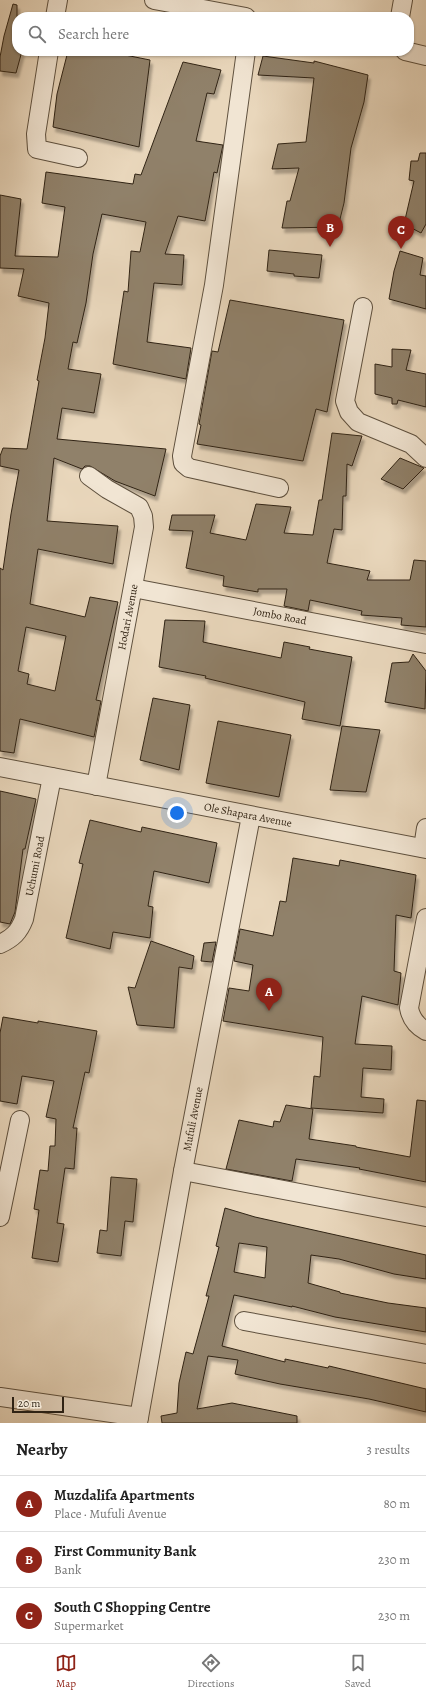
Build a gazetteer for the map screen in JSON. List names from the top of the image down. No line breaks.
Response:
{"streets":{"street":["Jombo Road","Hodari Avenue","Ole Shapara Avenue","Uchumi Road","Mufuli Avenue"]},"crossings":[["Jombo Road","Hodari Avenue"],["Hodari Avenue","Ole Shapara Avenue"],["Ole Shapara Avenue","Uchumi Road"],["Ole Shapara Avenue","Mufuli Avenue"]],"scale_bar":"20 m","page":{"search":"Search here","pins":["B","C","A"],"scale":"20 m","heading":["Nearby","3 results"],"list":[{"mark":"A","name":"Muzdalifa Apartments","note":"Place · Mufuli Avenue","value":"80 m"},{"mark":"B","name":"First Community Bank","note":"Bank","value":"230 m"},{"mark":"C","name":"South C Shopping Centre","note":"Supermarket","value":"230 m"}],"nav":["Map","Directions","Saved"]}}
